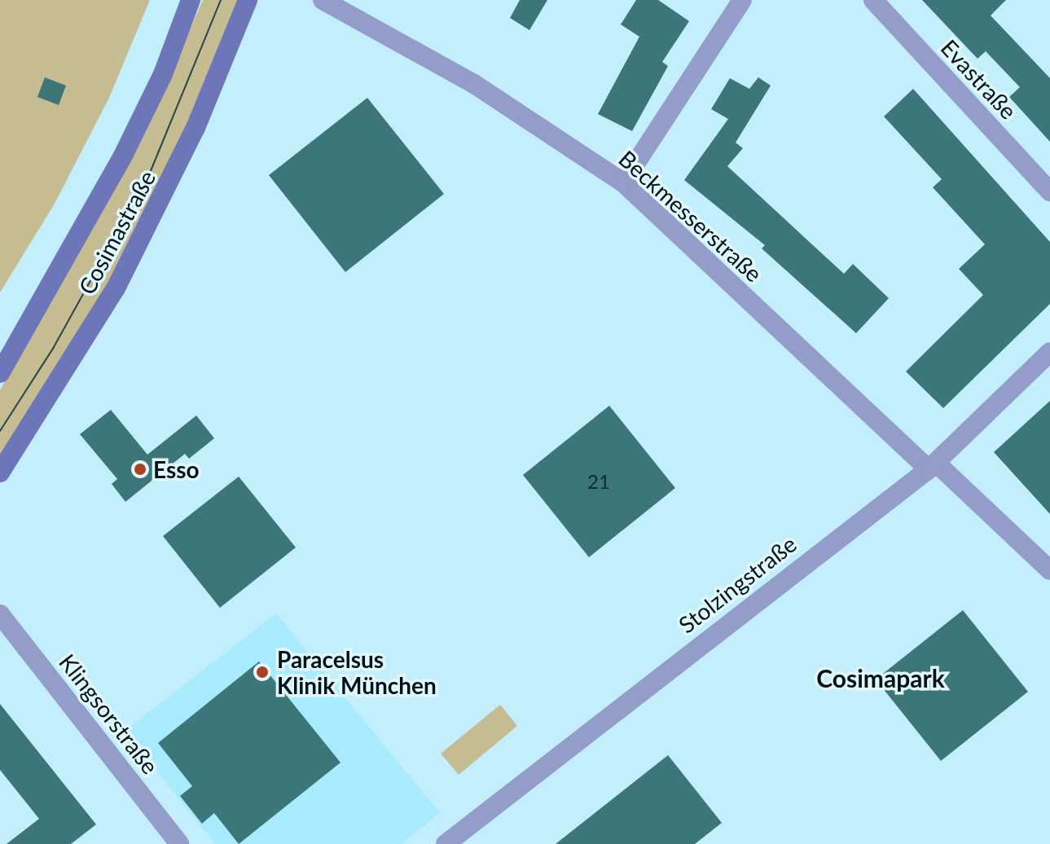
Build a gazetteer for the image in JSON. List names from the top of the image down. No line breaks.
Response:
{"streets":{"main road":["Cosimastraße"],"street":["Evastraße","Beckmesserstraße","Stolzingstraße","Klingsorstraße"]},"crossings":[["Beckmesserstraße","Stolzingstraße"]],"districts":["Cosimapark"],"places":["Esso","Paracelsus Klinik München"],"house_numbers":["21"]}
